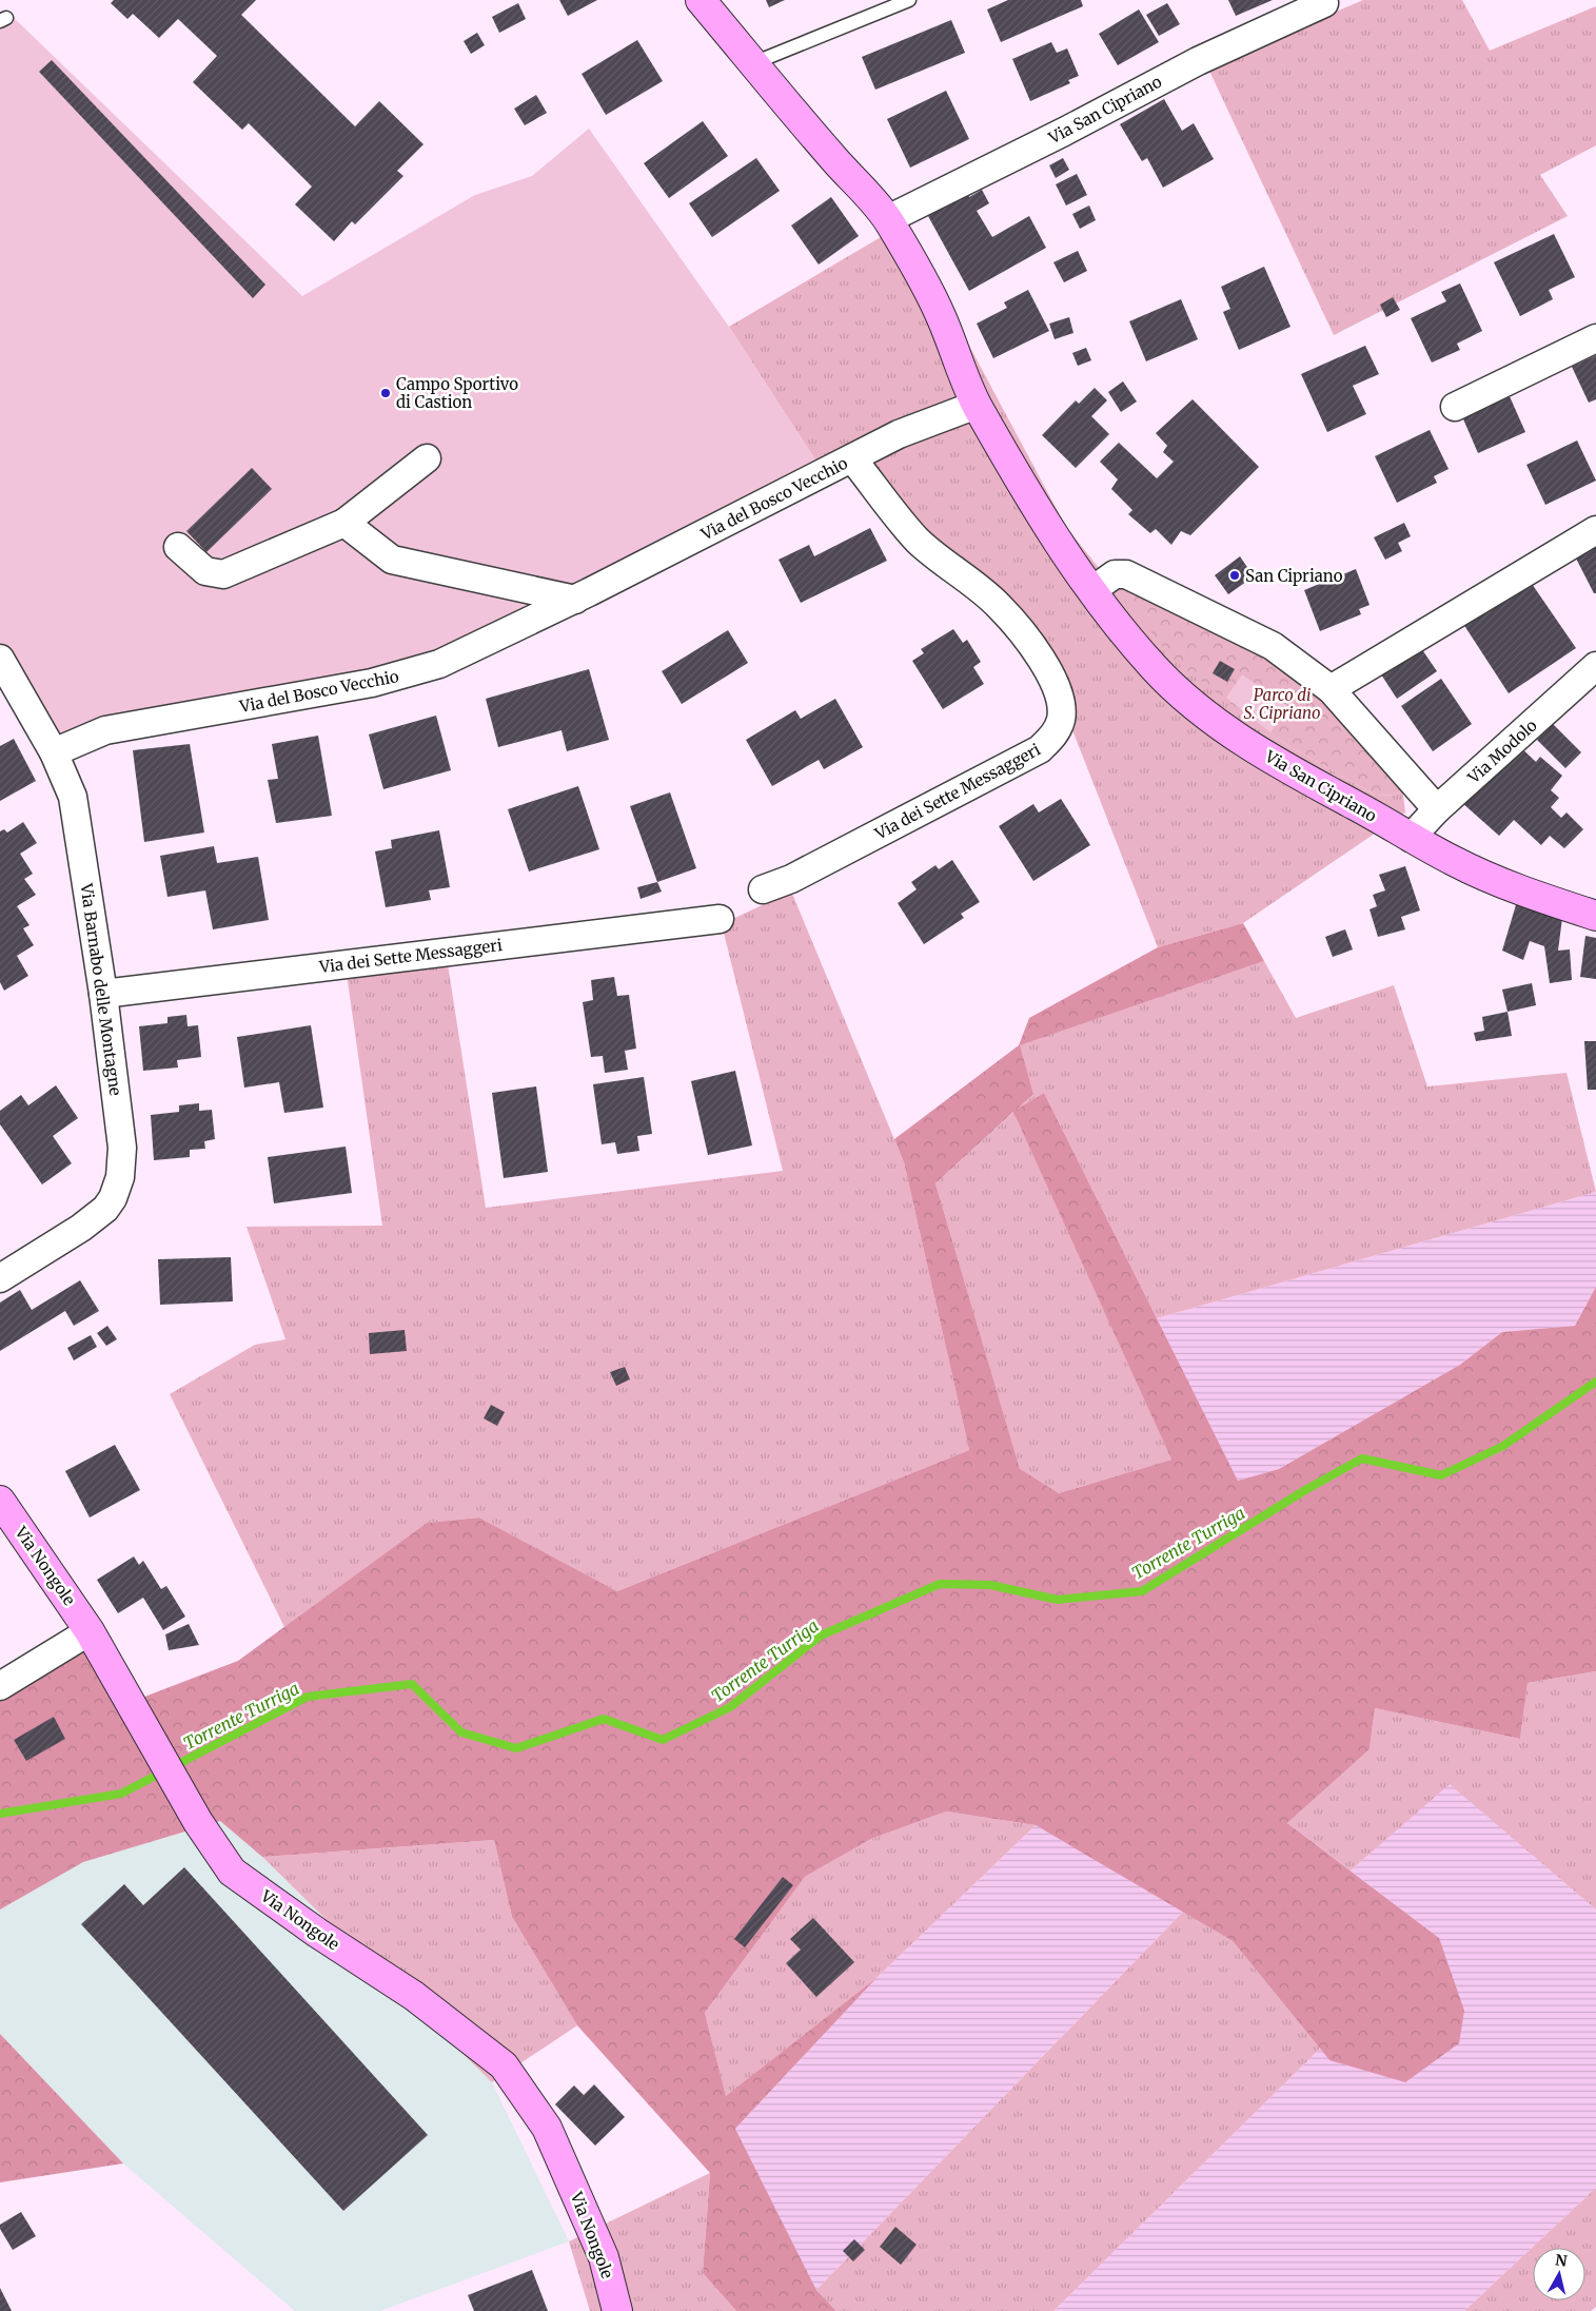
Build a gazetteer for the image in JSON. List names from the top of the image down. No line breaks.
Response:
{"streets":{"main road":["Via San Cipriano","Via Nongole"],"street":["Via del Bosco Vecchio","Via Modolo","Via dei Sette Messaggeri","Via Barnabo delle Montagne"]},"crossings":[["Via San Cipriano","Via del Bosco Vecchio"],["Via San Cipriano","Via Modolo"],["Via del Bosco Vecchio","Via dei Sette Messaggeri"],["Via del Bosco Vecchio","Via Barnabo delle Montagne"],["Via dei Sette Messaggeri","Via Barnabo delle Montagne"]],"water":["Torrente Turriga"],"parks":["Parco di S. Cipriano"],"places":["Campo Sportivo di Castion","San Cipriano"],"north":"top"}
